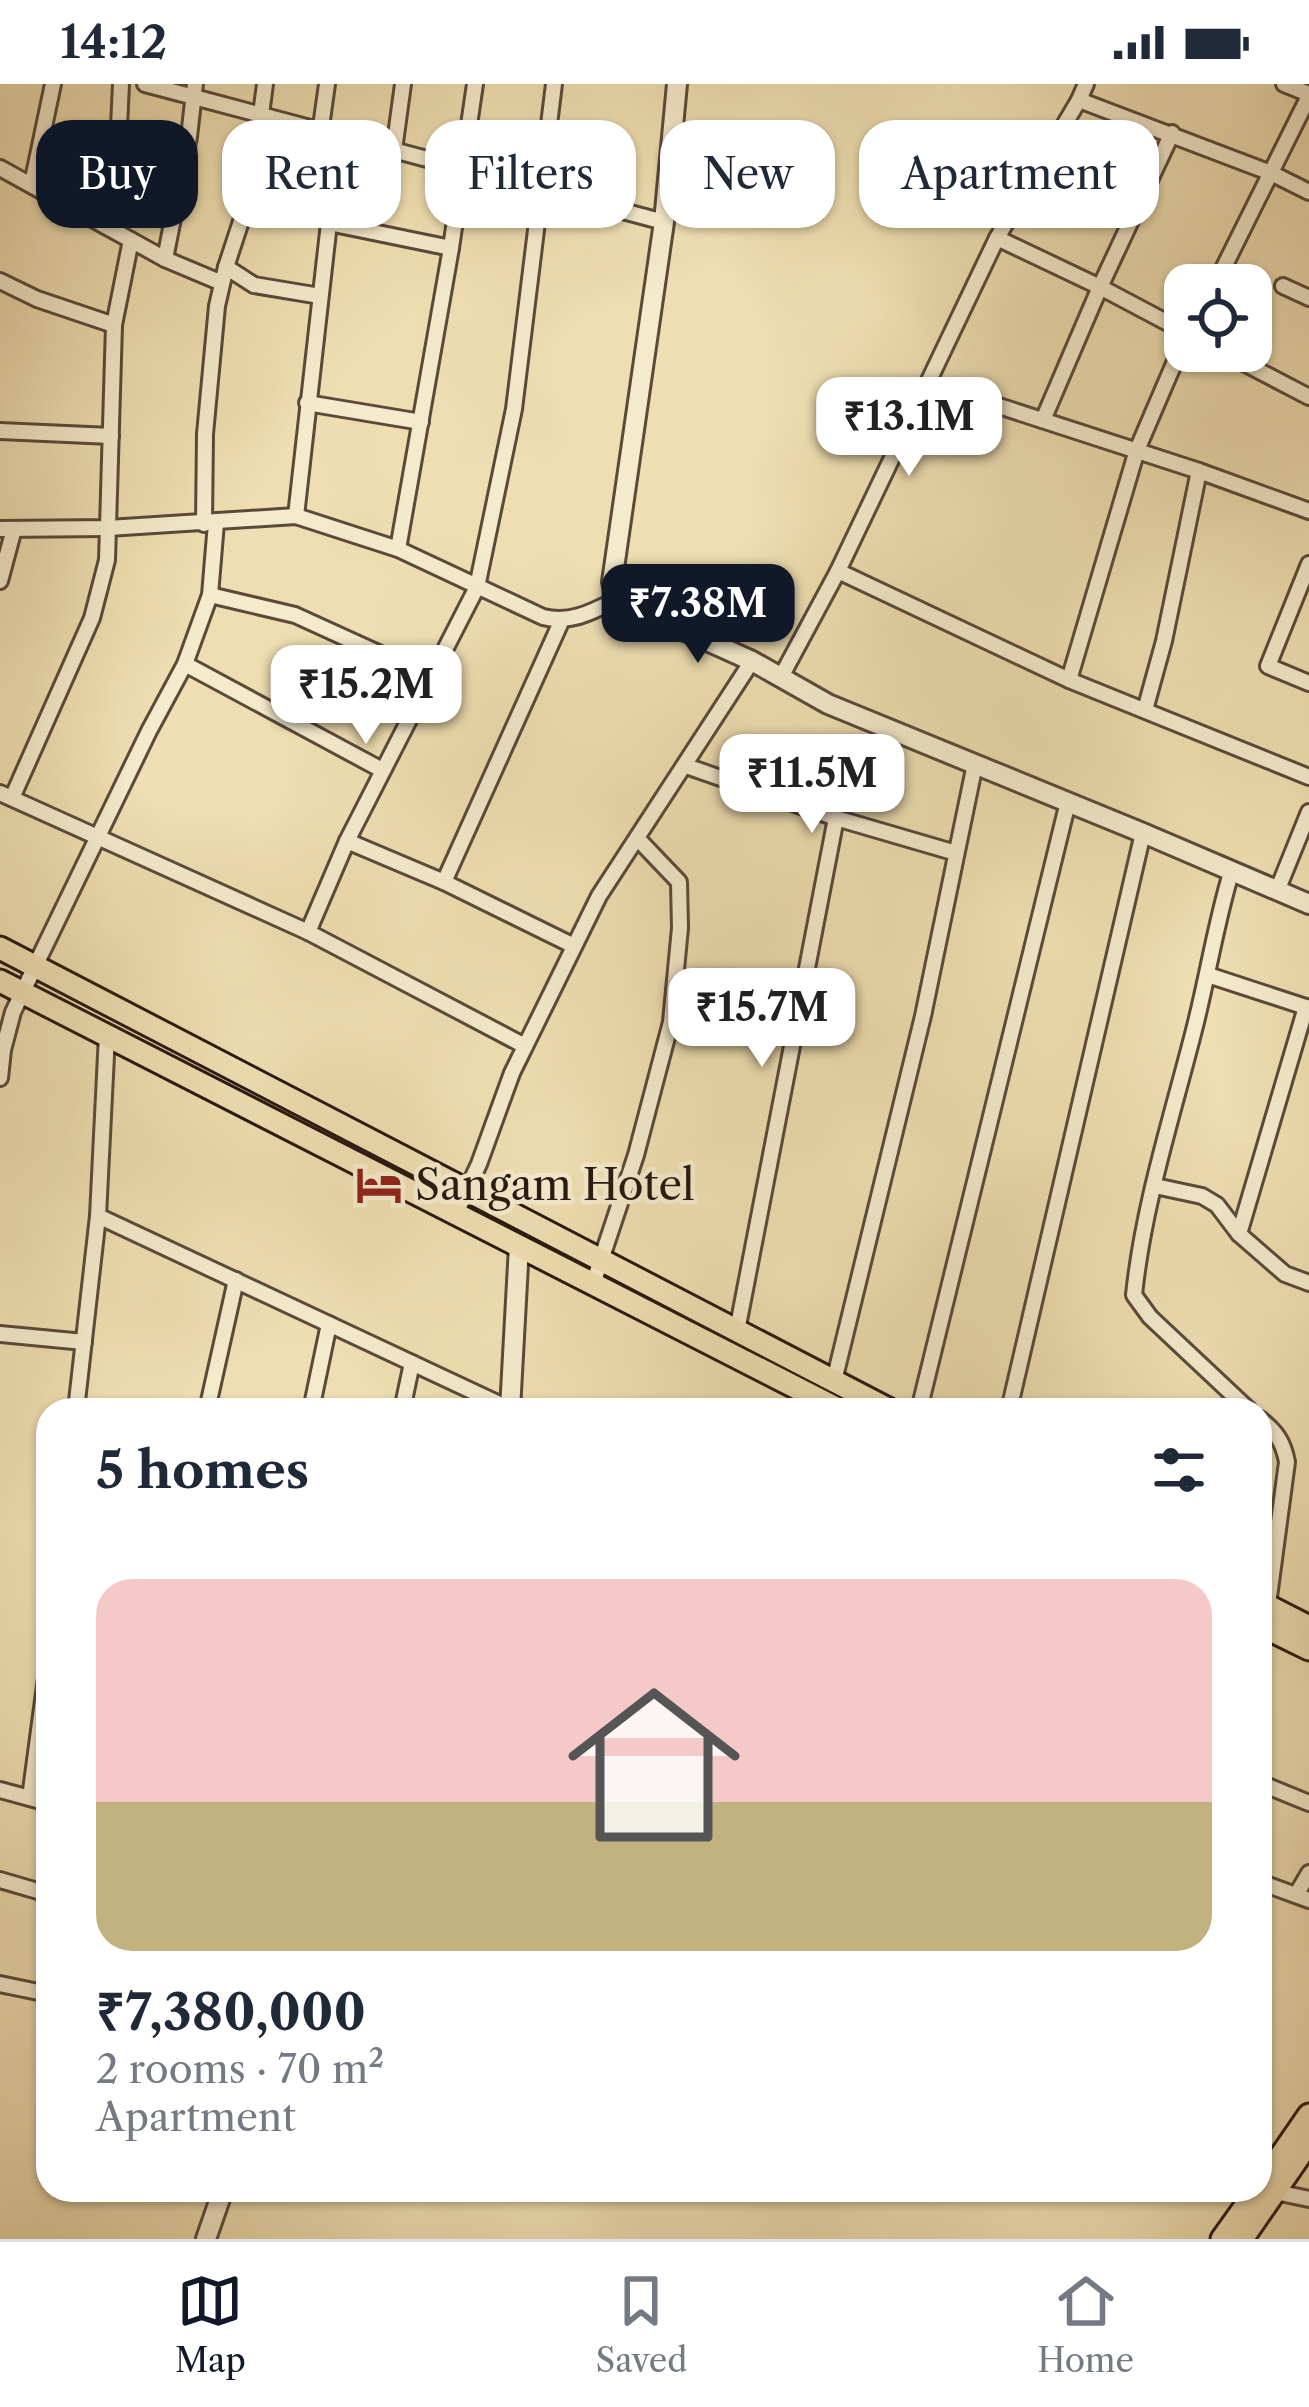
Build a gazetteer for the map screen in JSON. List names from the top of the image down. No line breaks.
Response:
{"places":{"hotel":["Sangam Hotel"]},"page":{"status":"14:12","chip":["Buy","Rent","Filters","New","Apartment"],"price":["₹13.1M","₹7.38M","₹15.2M","₹11.5M","₹15.7M"],"heading":"5 homes","list":[{"name":"₹7,380,000","note":"2 rooms · 70 m² · Apartment"}],"tabs":["Map","Saved","Home"]}}
